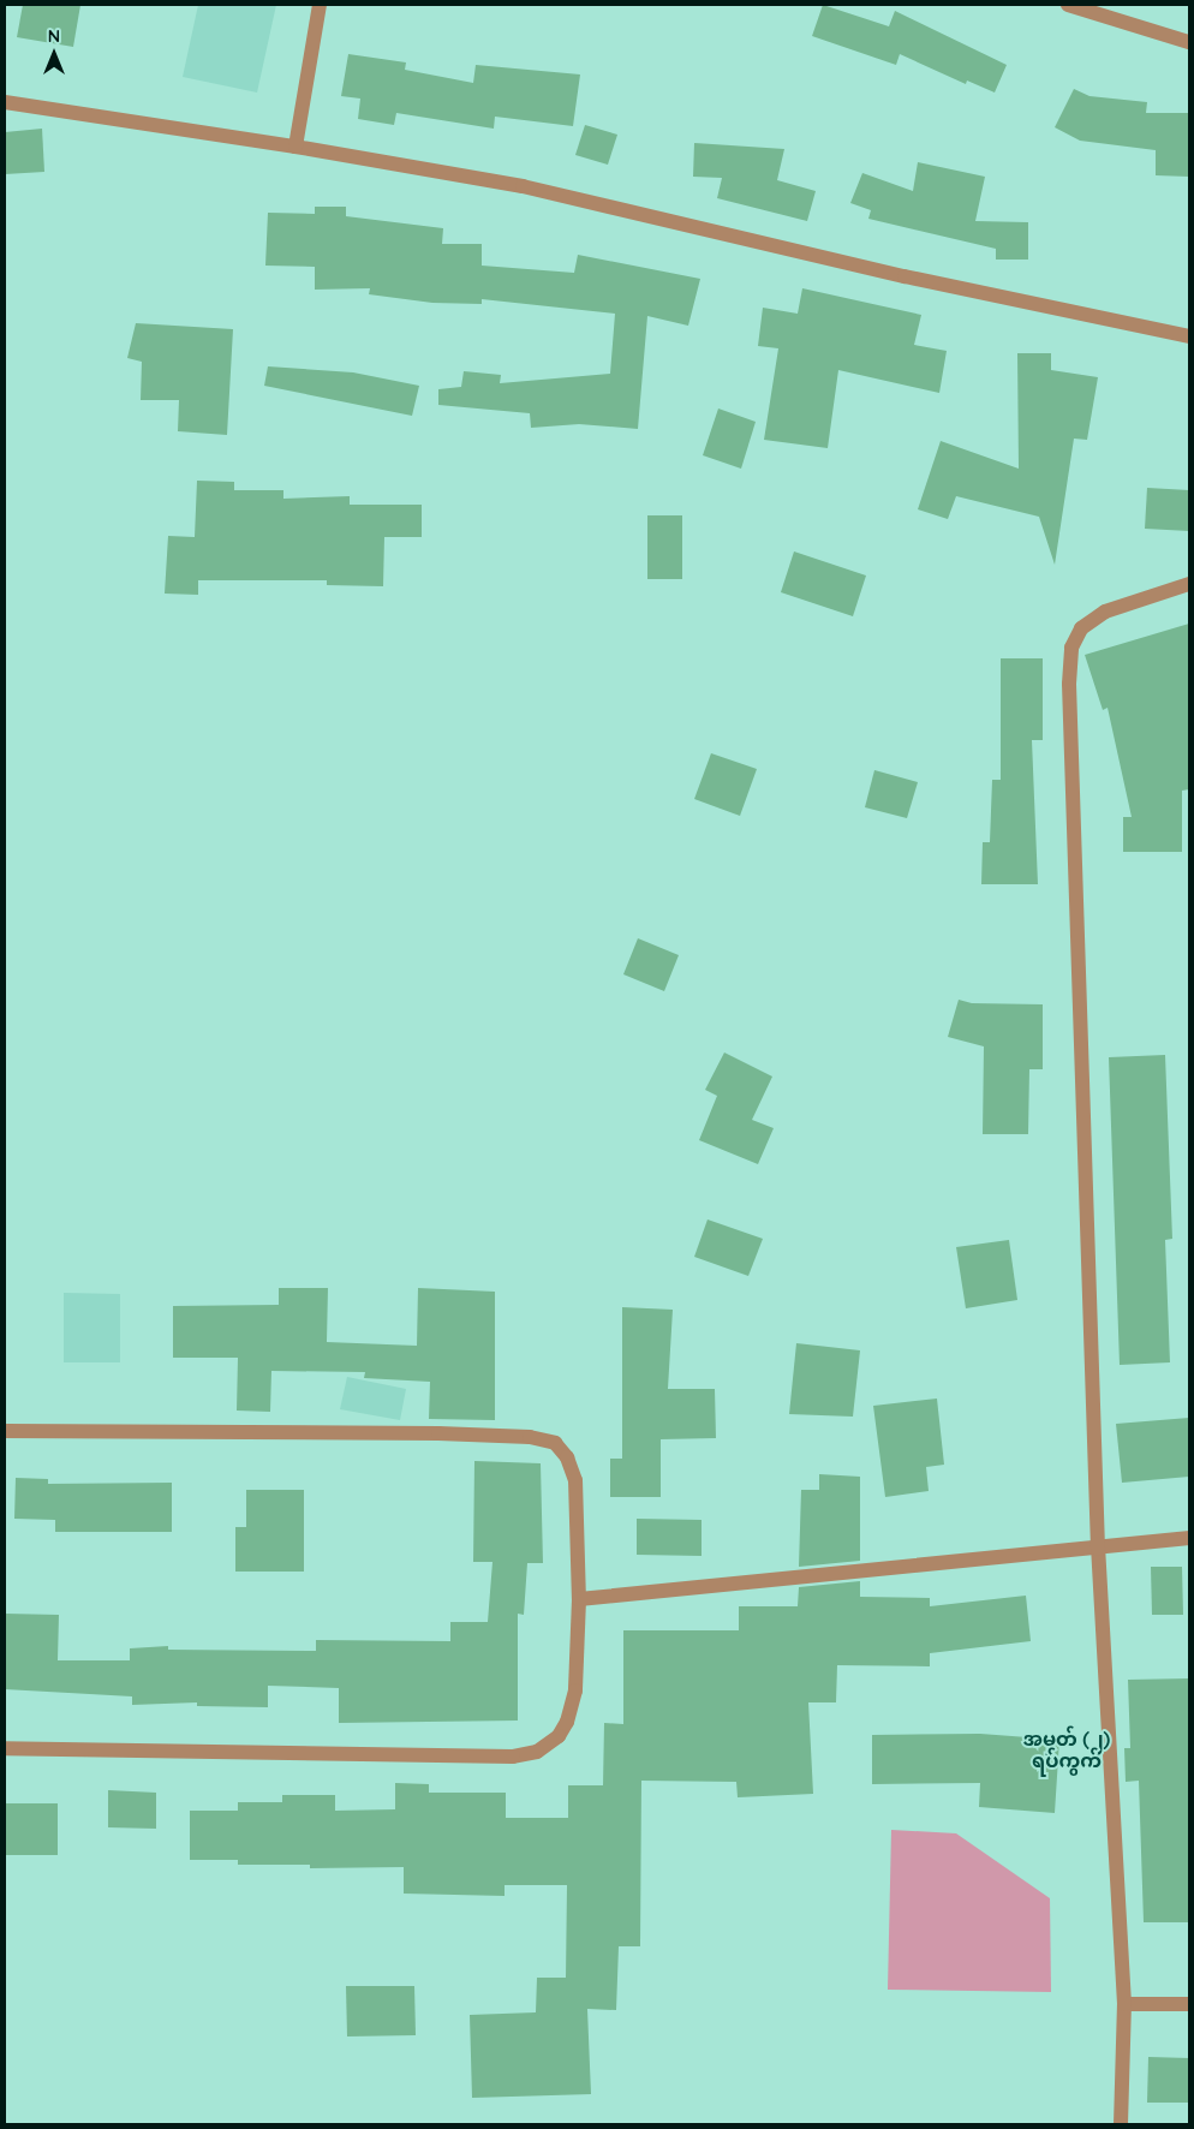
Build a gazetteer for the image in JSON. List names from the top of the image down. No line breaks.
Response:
{"districts":["အမှတ် (၂) ရပ်ကွက်"],"north":"top"}
